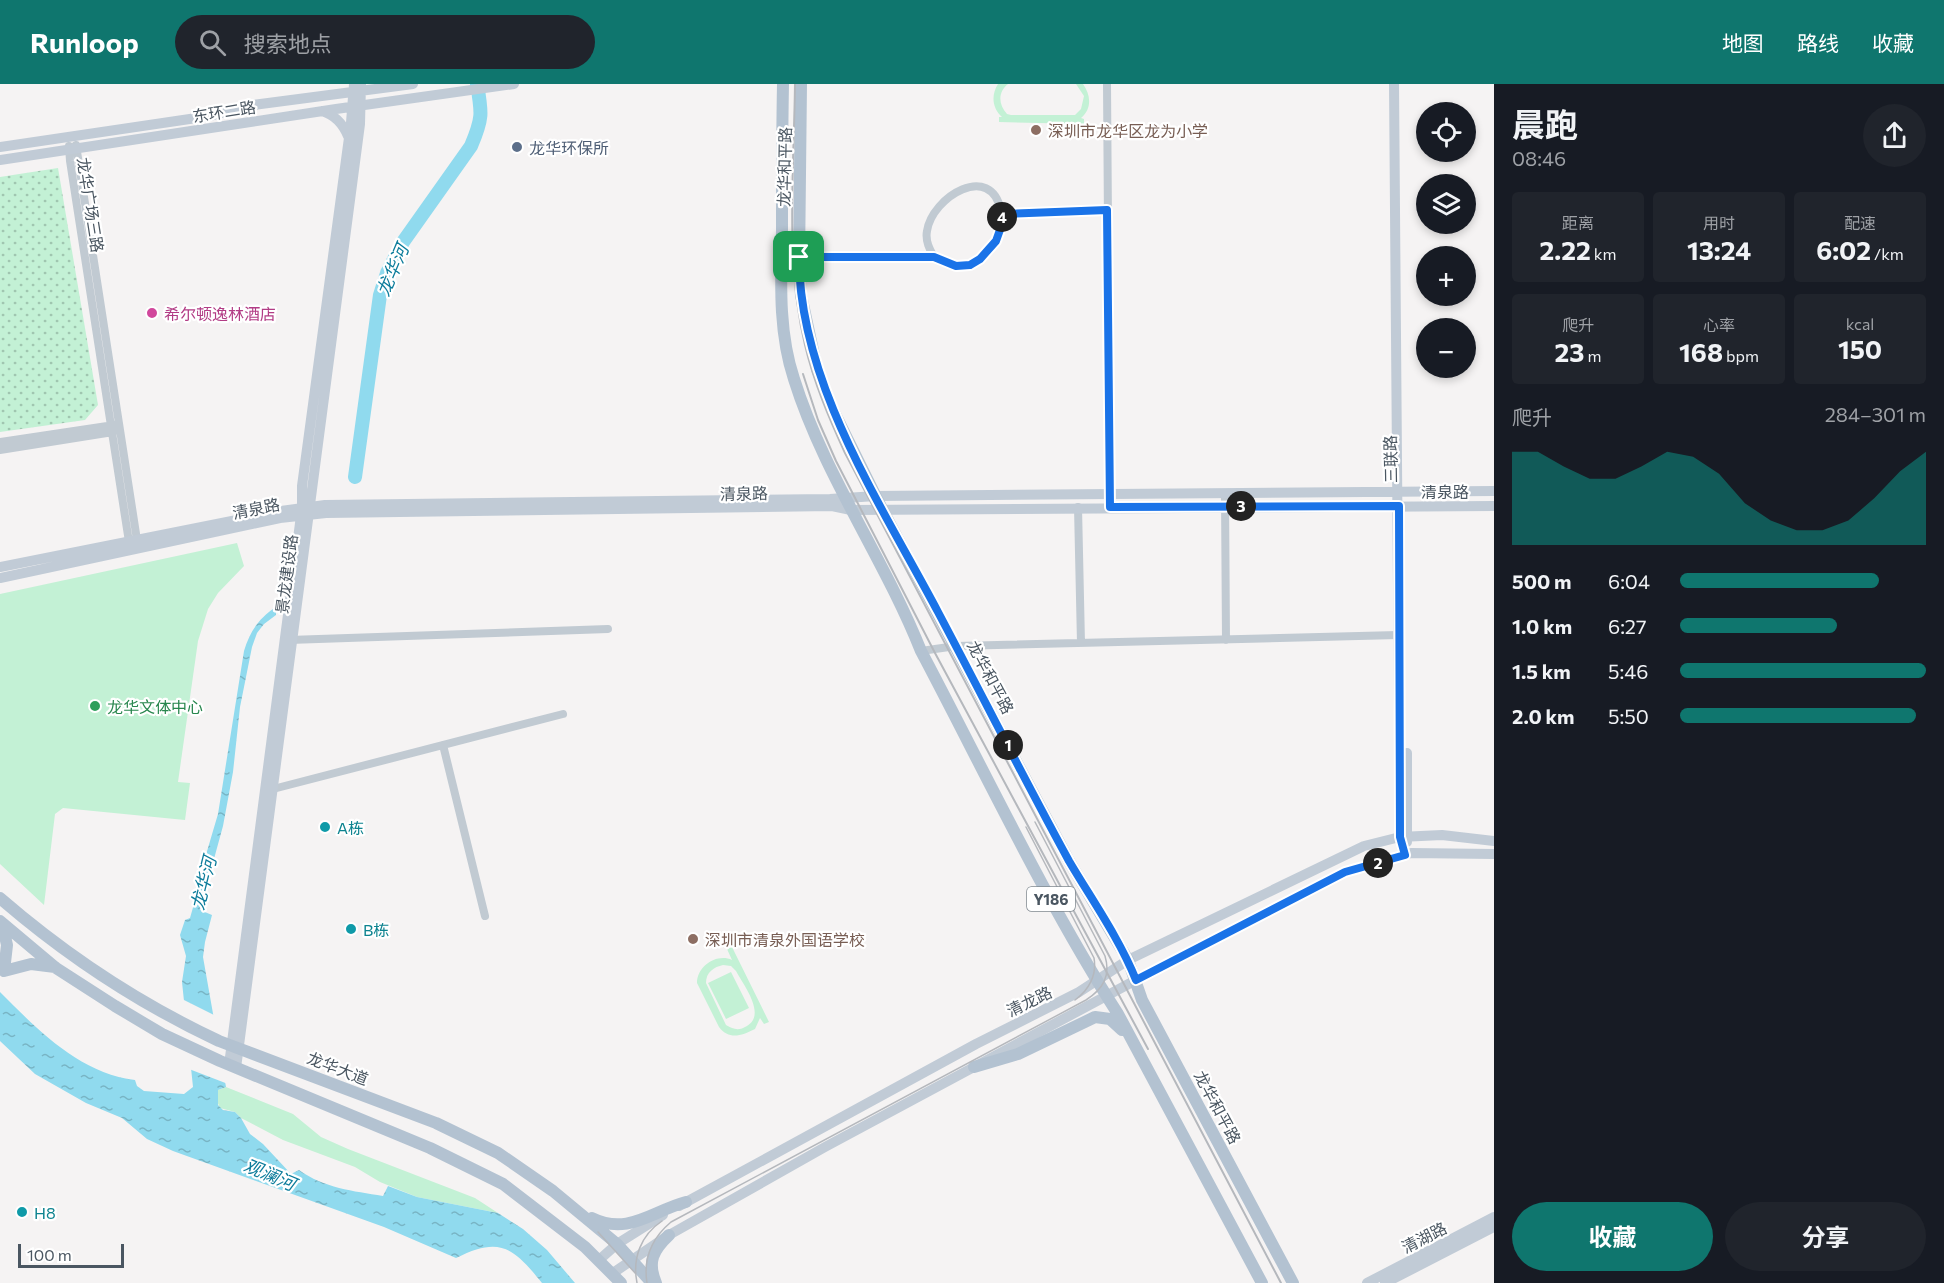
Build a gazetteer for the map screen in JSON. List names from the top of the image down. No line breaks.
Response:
{"streets":{"main road":["东环二路","龙华和平路","三联路","清泉路","景龙建设路","Y186","清龙路","龙华大道","清湖路"],"street":["龙华广场三路"]},"crossings":[["东环二路","龙华广场三路"],["东环二路","景龙建设路"],["龙华和平路","清泉路"],["龙华和平路","清龙路"],["龙华广场三路","清泉路"],["三联路","清泉路"],["三联路","清龙路"],["清泉路","景龙建设路"],["景龙建设路","龙华大道"],["清龙路","龙华大道"]],"water":["龙华河","观澜河"],"places":["深圳市龙华区龙为小学","龙华环保所","希尔顿逸林酒店","龙华文体中心","A栋","B栋","深圳市清泉外国语学校","H8"],"scale_bar":"100 m","page":{"header":"Runloop","search":"搜索地点","nav":["地图","路线","收藏"],"heading":["晨跑","08:46"],"map_buttons":["+","−"],"stats":[["距离","2.22 km"],["用时","13:24"],["配速","6:02 /km"],["爬升","23 m"],["心率","168 bpm"],["kcal","150"]],"pins":["4","3","1","2"],"chart":["爬升","284–301 m"],"list":[{"name":"500 m","note":"6:04"},{"name":"1.0 km","note":"6:27"},{"name":"1.5 km","note":"5:46"},{"name":"2.0 km","note":"5:50"}],"buttons":["收藏","分享"],"scale":"100 m"}}
